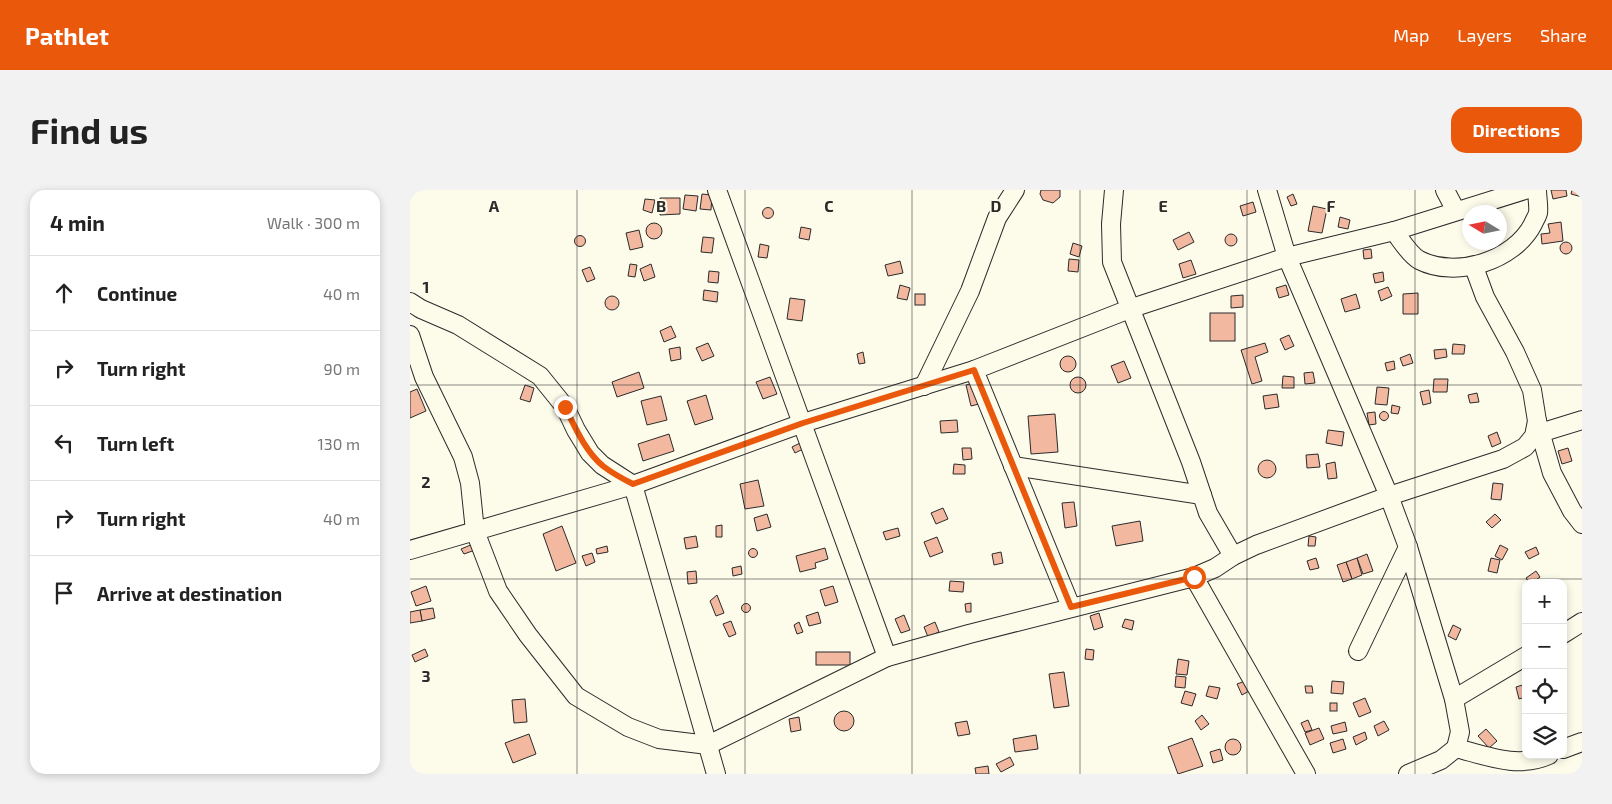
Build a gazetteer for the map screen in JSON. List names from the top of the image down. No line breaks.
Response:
{"north":"left","page":{"header":"Pathlet","nav":["Map","Layers","Share"],"buttons":"Directions","title":"Find us","heading":["4 min","Walk · 300 m"],"list":[["Continue","40 m"],["Turn right","90 m"],["Turn left","130 m"],["Turn right","40 m"],"Arrive at destination"],"map_buttons":["+","−"]},"grid":{"columns":["A","B","C","D","E","F"],"rows":["1","2","3"]}}
